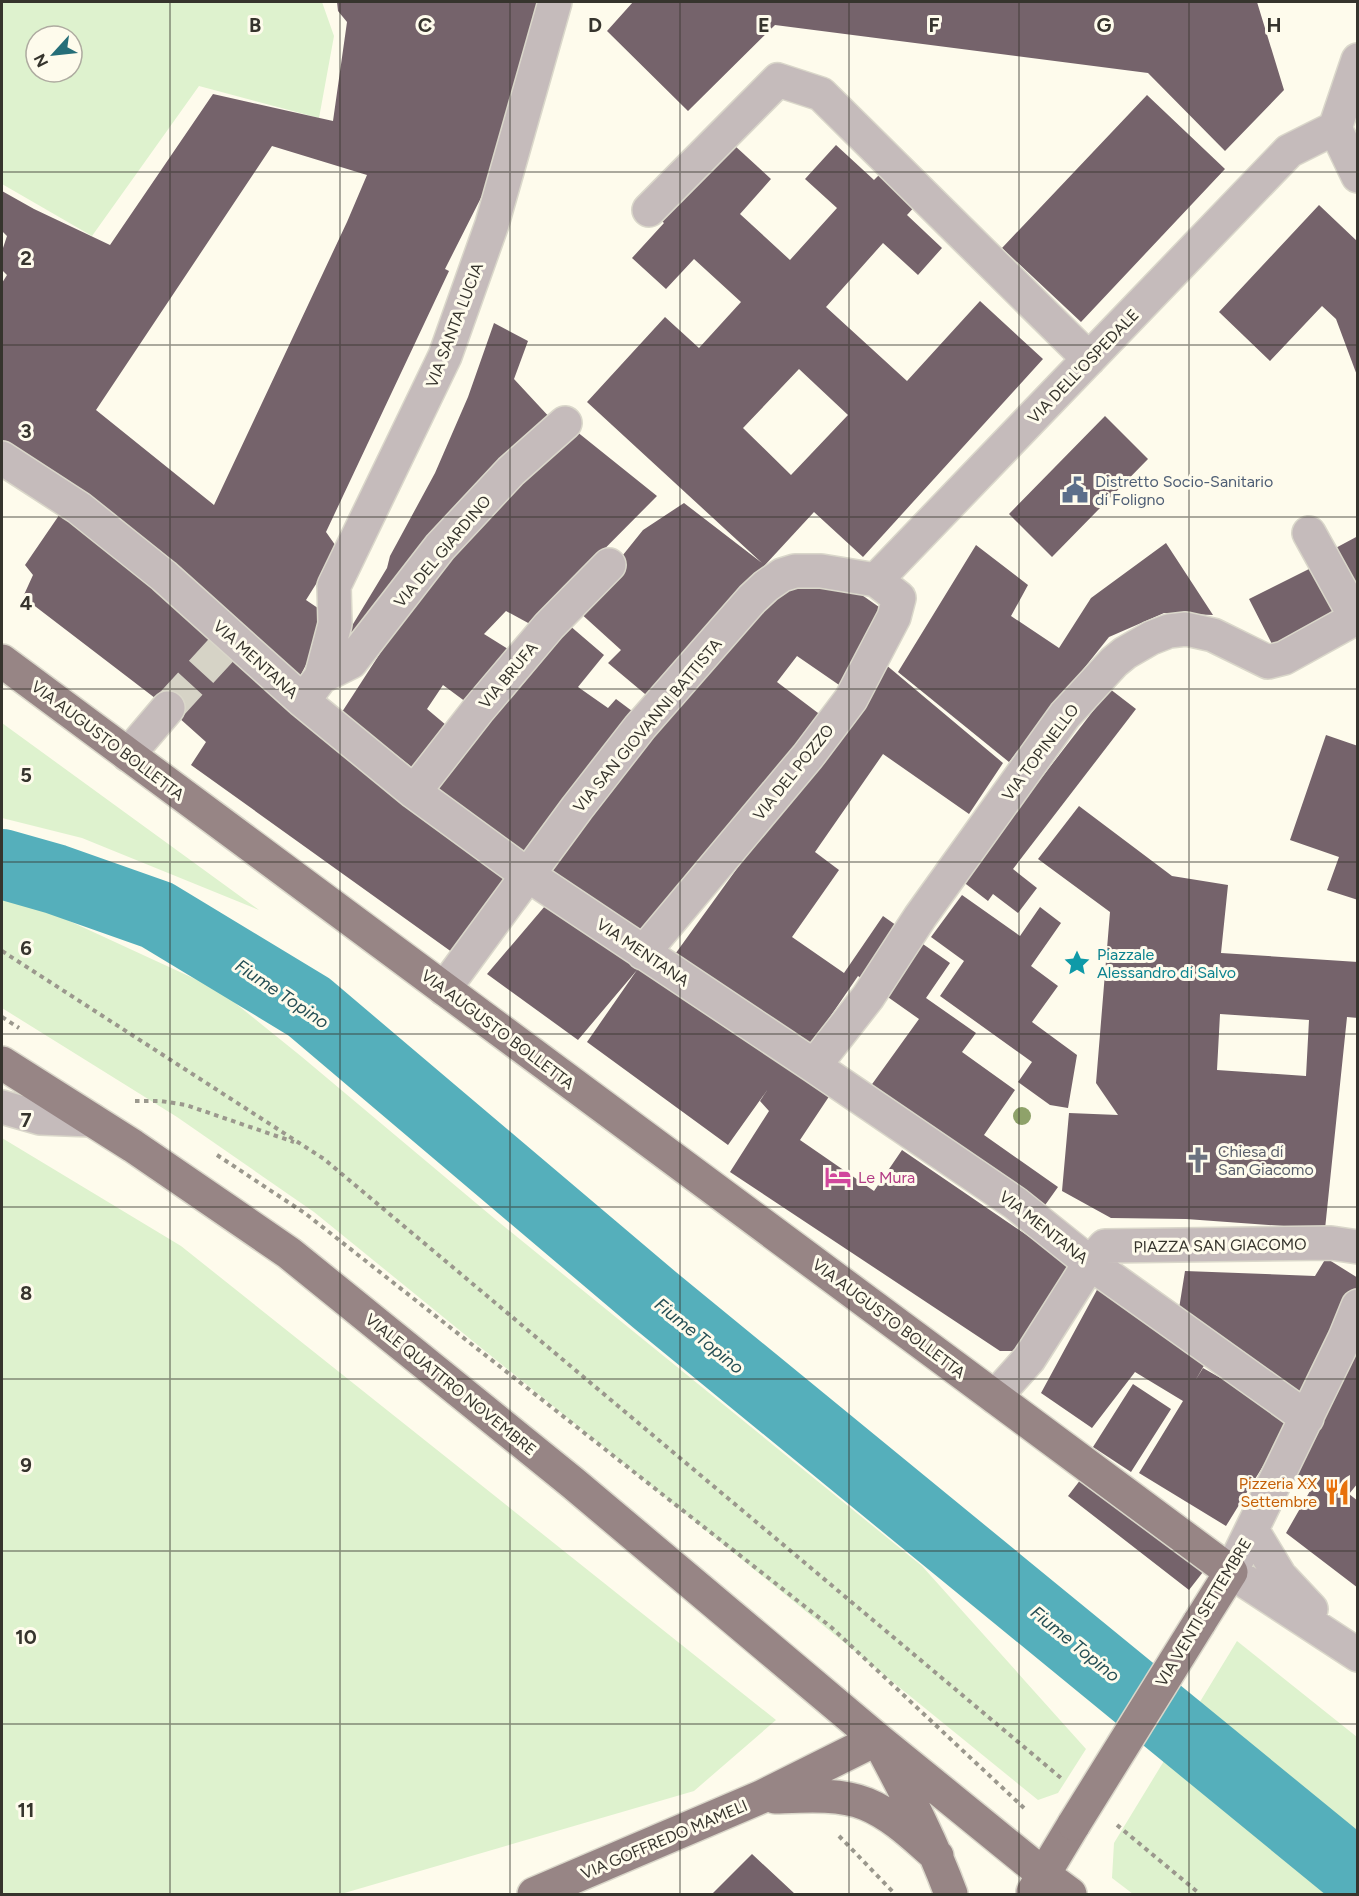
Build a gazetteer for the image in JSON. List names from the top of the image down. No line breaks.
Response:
{"streets":{"main road":["VIA AUGUSTO BOLLETTA","VIALE QUATTRO NOVEMBRE","VIA VENTI SETTEMBRE","VIA GOFFREDO MAMELI"],"street":["VIA SANTA LUCIA","VIA DELL'OSPEDALE","VIA DEL GIARDINO","VIA MENTANA","VIA BRUFA","VIA SAN GIOVANNI BATTISTA","VIA TOPINELLO","VIA DEL POZZO","PIAZZA SAN GIACOMO"]},"crossings":[["VIA SANTA LUCIA","VIA DEL GIARDINO"],["VIA SANTA LUCIA","VIA MENTANA"],["VIA DELL'OSPEDALE","VIA SAN GIOVANNI BATTISTA"],["VIA DELL'OSPEDALE","VIA DEL POZZO"],["VIA DEL GIARDINO","VIA MENTANA"],["VIA MENTANA","VIA BRUFA"],["VIA MENTANA","VIA SAN GIOVANNI BATTISTA"],["VIA MENTANA","VIA TOPINELLO"],["VIA MENTANA","VIA DEL POZZO"],["VIA MENTANA","PIAZZA SAN GIACOMO"],["VIA MENTANA","VIA VENTI SETTEMBRE"],["VIA SAN GIOVANNI BATTISTA","VIA AUGUSTO BOLLETTA"],["VIA SAN GIOVANNI BATTISTA","VIA DEL POZZO"],["VIA AUGUSTO BOLLETTA","VIA VENTI SETTEMBRE"],["VIALE QUATTRO NOVEMBRE","VIA VENTI SETTEMBRE"],["VIALE QUATTRO NOVEMBRE","VIA GOFFREDO MAMELI"]],"water":["Fiume Topino"],"places":{"public building":["Distretto Socio-Sanitario di Foligno"],"place":["Piazzale Alessandro di Salvo"],"church":["Chiesa di San Giacomo"],"hotel":["Le Mura"],"restaurant":["Pizzeria XX Settembre"]},"north":"bottom left","grid":{"columns":["B","C","D","E","F","G","H"],"rows":["2","3","4","5","6","7","8","9","10","11"]}}
